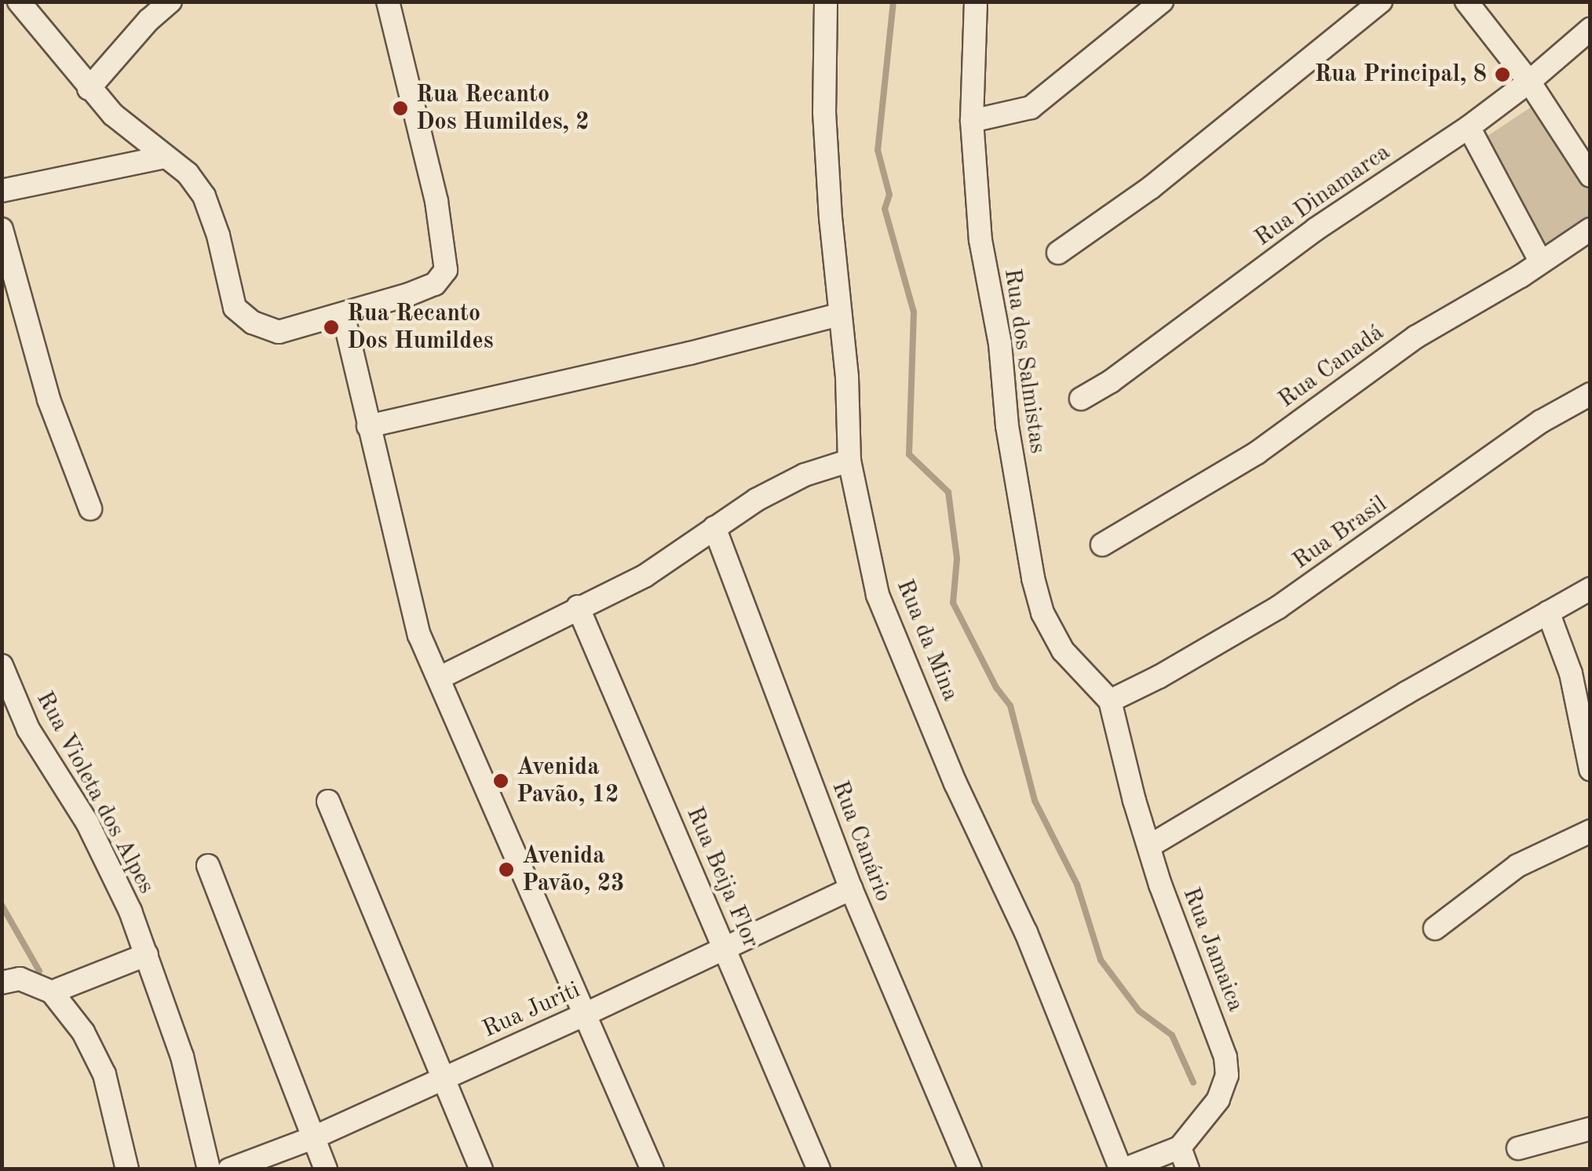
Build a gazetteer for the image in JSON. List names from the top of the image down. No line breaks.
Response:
{"streets":{"street":["Rua Dinamarca","Rua dos Salmistas","Rua Canadá","Rua Brasil","Rua da Mina","Rua Violeta dos Alpes","Rua Canário","Rua Beija Flor","Rua Jamaica","Rua Juriti"]},"crossings":[["Rua dos Salmistas","Rua Brasil"],["Rua dos Salmistas","Rua Jamaica"],["Rua Brasil","Rua Jamaica"],["Rua Canário","Rua Juriti"],["Rua Beija Flor","Rua Juriti"]],"places":["Rua Principal, 8","Rua Recanto Dos Humildes, 2","Rua Recanto Dos Humildes","Avenida Pavão, 12","Avenida Pavão, 23"]}
